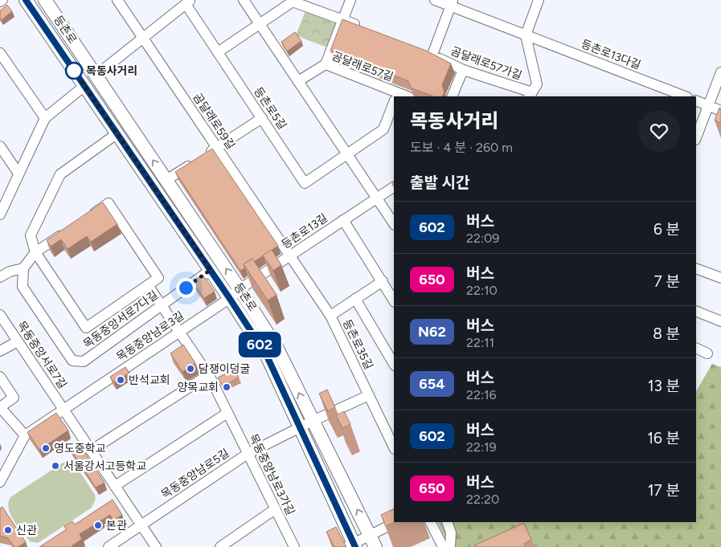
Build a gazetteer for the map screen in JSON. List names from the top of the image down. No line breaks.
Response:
{"streets":{"main road":["등촌로"],"street":["등촌로13다길","곰달래로57가길","곰달래로57길","등촌로5길","곰달래로59길","등촌로13길","목동중앙서로7다길","목동중앙남로3길","등촌로35길","목동중앙서로7길","목동중앙남로5길","목동중앙남로3가길"]},"crossings":[["등촌로","등촌로5길"],["등촌로","등촌로13길"],["등촌로","목동중앙서로7다길"],["등촌로","목동중앙남로3길"],["등촌로","목동중앙남로5길"],["등촌로13다길","곰달래로57가길"],["등촌로5길","곰달래로59길"],["곰달래로59길","등촌로13길"],["곰달래로59길","등촌로35길"],["등촌로13길","목동중앙남로3길"],["등촌로13길","등촌로35길"],["목동중앙서로7다길","목동중앙남로3가길"],["목동중앙남로3길","목동중앙서로7길"],["목동중앙남로3길","목동중앙남로3가길"],["목동중앙서로7길","목동중앙남로5길"],["목동중앙남로5길","목동중앙남로3가길"]],"places":["목동사거리","담쟁이덩굴","반석교회","양목교회","영도중학교","서울강서고등학교","본관","신관"],"lines":["bus line 602"],"page":{"on_map":"602","heading":[["목동사거리","도보 · 4 분 · 260 m"],"출발 시간"],"list":[{"mark":"602","name":"버스","note":"22:09","value":"6 분"},{"mark":"650","name":"버스","note":"22:10","value":"7 분"},{"mark":"N62","name":"버스","note":"22:11","value":"8 분"},{"mark":"654","name":"버스","note":"22:16","value":"13 분"},{"mark":"602","name":"버스","note":"22:19","value":"16 분"},{"mark":"650","name":"버스","note":"22:20","value":"17 분"}]}}
